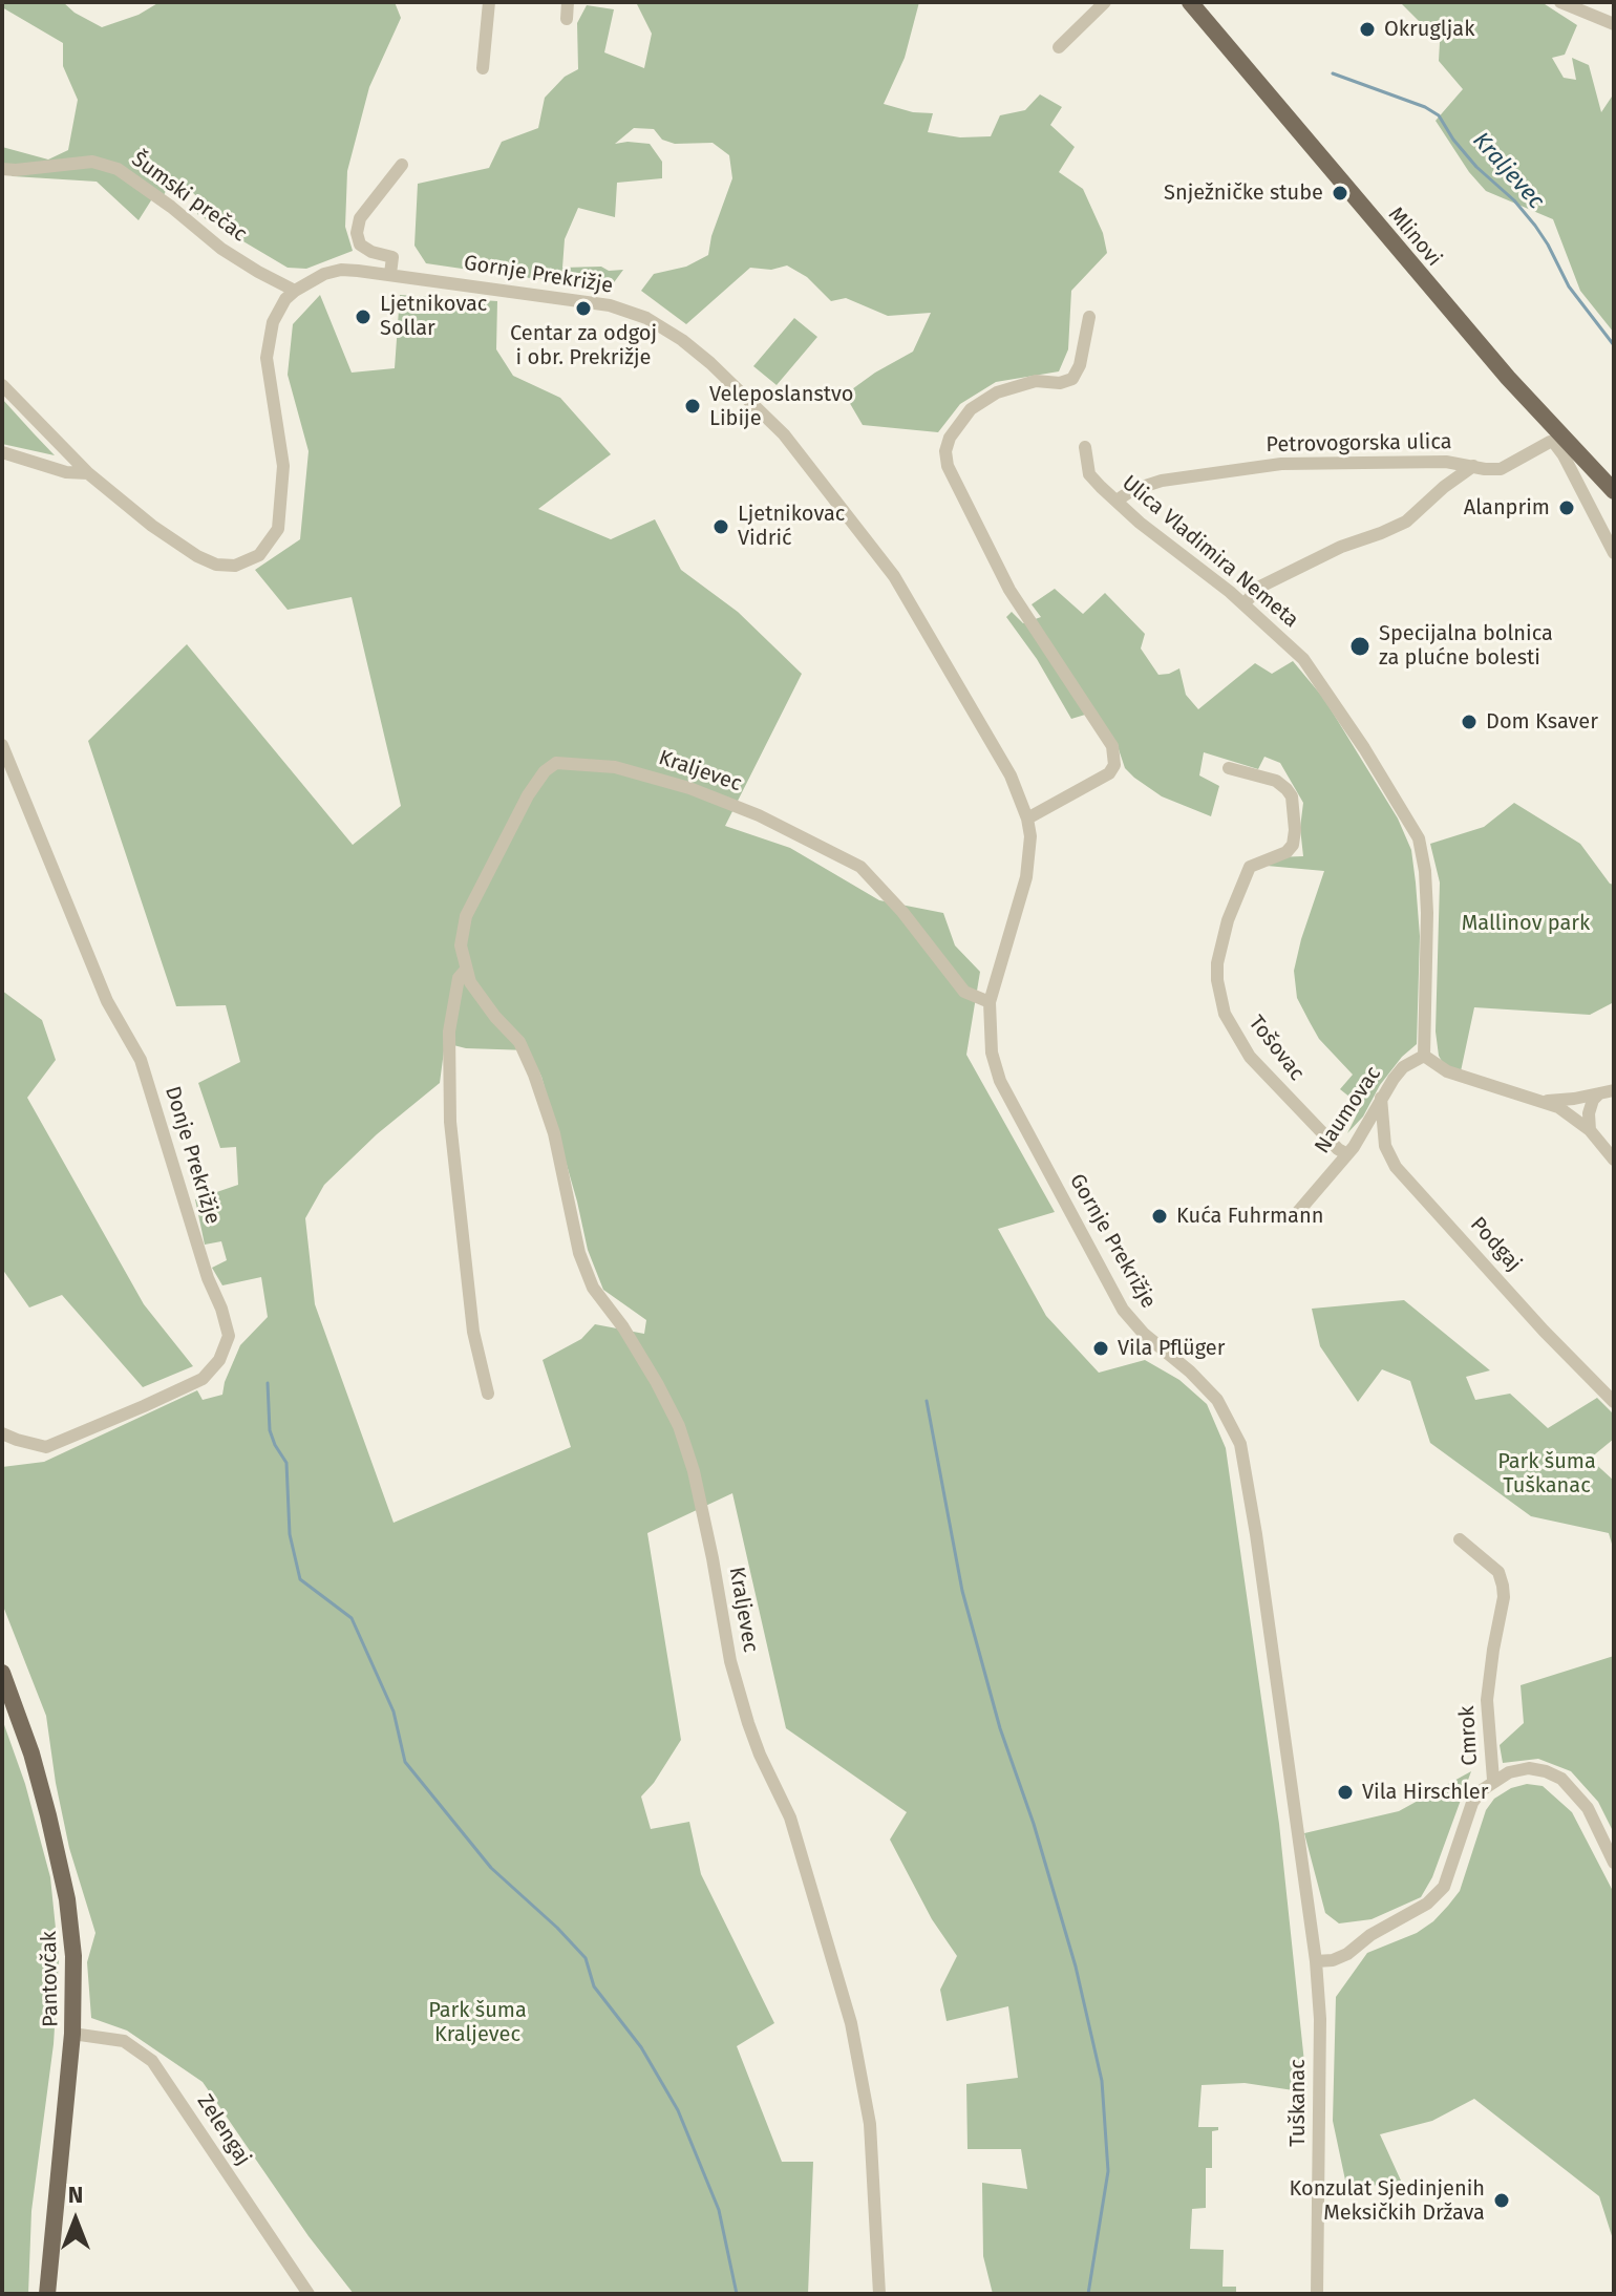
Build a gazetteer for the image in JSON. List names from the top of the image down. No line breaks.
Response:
{"streets":{"main road":["Mlinovi","Pantovčak"],"street":["Šumski prečac","Gornje Prekrižje","Petrovogorska ulica","Ulica Vladimira Nemeta","Kraljevec","Tošovac","Naumovac","Donje Prekrižje","Podgaj","Cmrok","Tuškanac","Zelengaj"]},"crossings":[["Šumski prečac","Gornje Prekrižje"],["Gornje Prekrižje","Kraljevec"],["Gornje Prekrižje","Cmrok"],["Gornje Prekrižje","Tuškanac"],["Petrovogorska ulica","Ulica Vladimira Nemeta"],["Ulica Vladimira Nemeta","Naumovac"],["Tošovac","Naumovac"],["Naumovac","Podgaj"],["Cmrok","Tuškanac"],["Pantovčak","Zelengaj"]],"water":["Kraljevec"],"parks":["Mallinov park","Park šuma Tuškanac","Park šuma Kraljevec"],"places":["Okrugljak","Snježničke stube","Centar za odgoj i obr. Prekrižje","Ljetnikovac Sollar","Veleposlanstvo Libije","Alanprim","Ljetnikovac Vidrić","Specijalna bolnica za plućne bolesti","Dom Ksaver","Kuća Fuhrmann","Vila Pflüger","Vila Hirschler","Konzulat Sjedinjenih Meksičkih Država"],"north":"top"}
